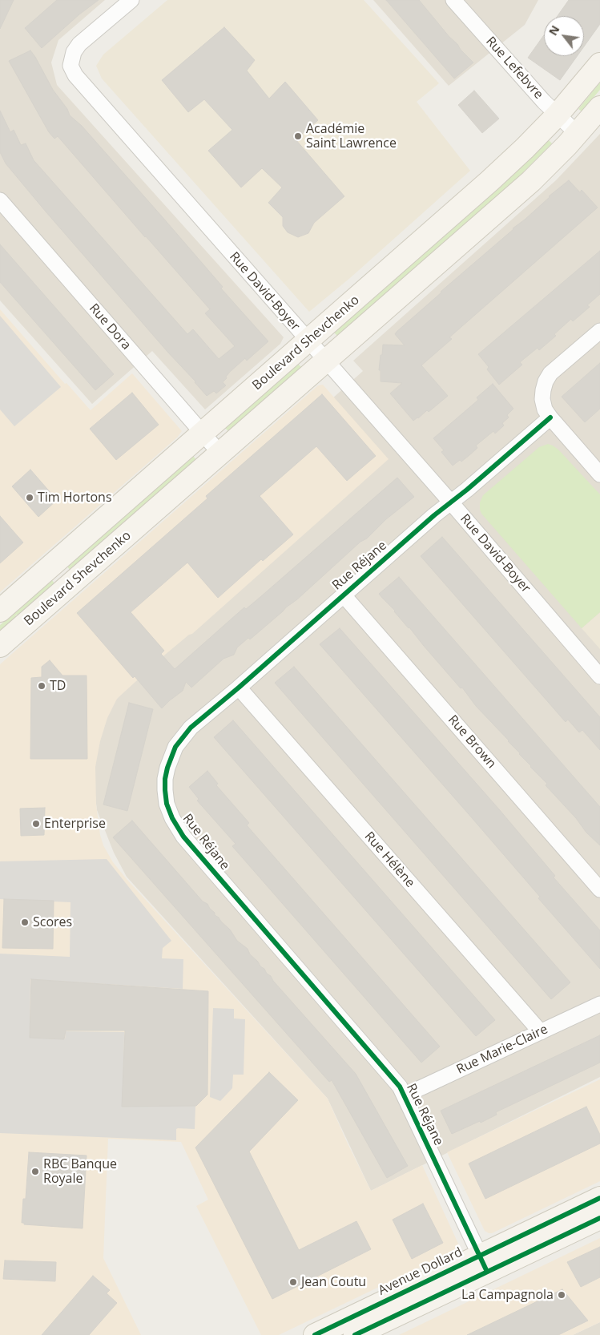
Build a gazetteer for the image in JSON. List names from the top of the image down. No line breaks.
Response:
{"streets":{"street":["Rue Lefebvre","Rue David-Boyer","Rue Dora","Boulevard Shevchenko","Rue Réjane","Rue Brown","Rue Hélène","Rue Marie-Claire","Avenue Dollard"]},"crossings":[["Rue Lefebvre","Boulevard Shevchenko"],["Rue David-Boyer","Boulevard Shevchenko"],["Rue David-Boyer","Rue Réjane"],["Rue Dora","Boulevard Shevchenko"],["Rue Réjane","Rue Brown"],["Rue Réjane","Rue Hélène"],["Rue Réjane","Rue Marie-Claire"],["Rue Réjane","Avenue Dollard"],["Rue Hélène","Rue Marie-Claire"]],"places":["Académie Saint Lawrence","Tim Hortons","TD","Enterprise","Scores","RBC Banque Royale","Jean Coutu","La Campagnola"],"north":"top left"}
